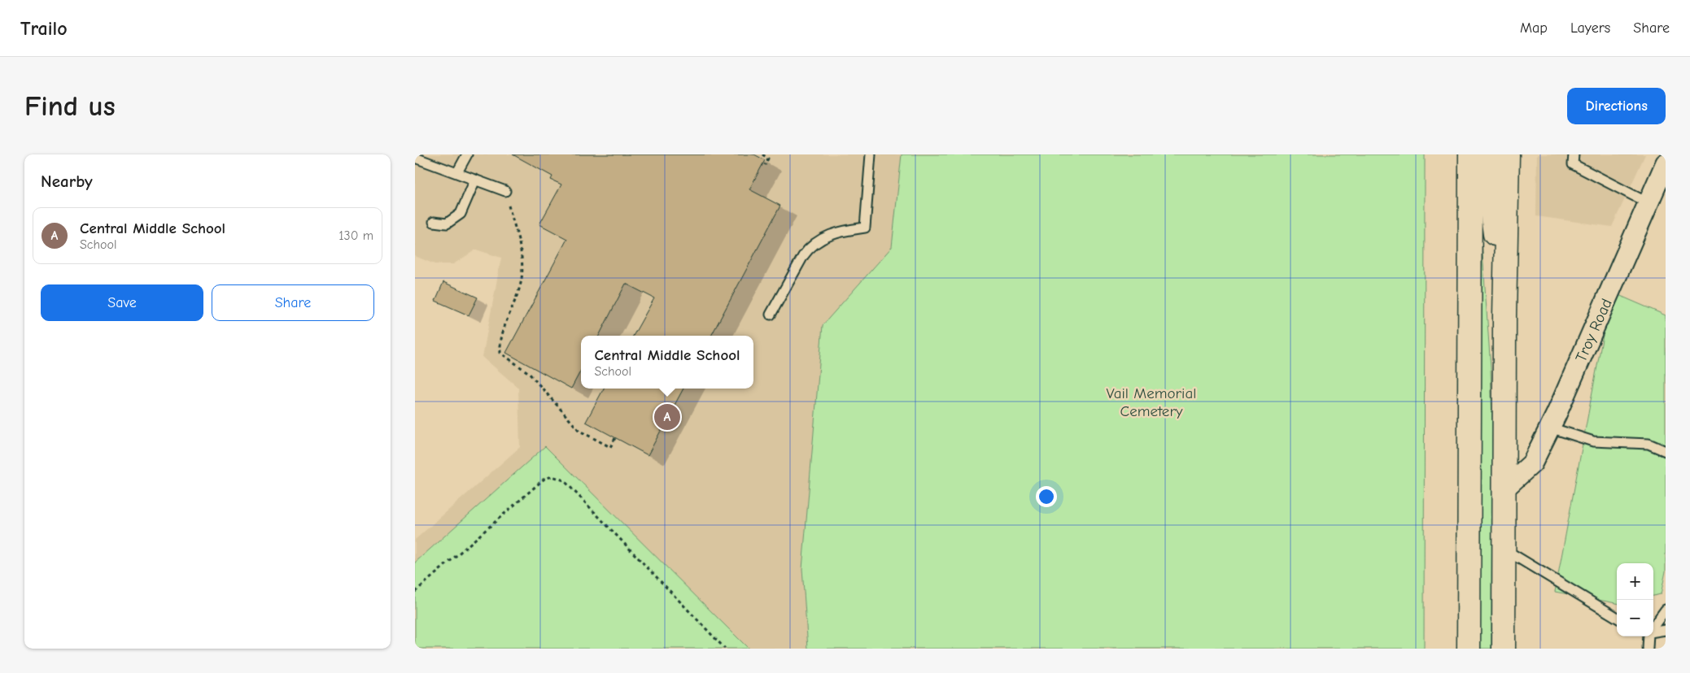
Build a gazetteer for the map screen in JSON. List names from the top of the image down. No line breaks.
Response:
{"streets":{"street":["Troy Road"]},"parks":["Vail Memorial Cemetery"],"page":{"header":"Trailo","nav":["Map","Layers","Share"],"buttons":["Directions",["Save","Share"]],"title":"Find us","heading":"Nearby","list":[{"mark":"A","name":"Central Middle School","note":"School","value":"130 m"}],"popup":["Central Middle School","School"],"pins":"A","map_buttons":["+","−"]}}
